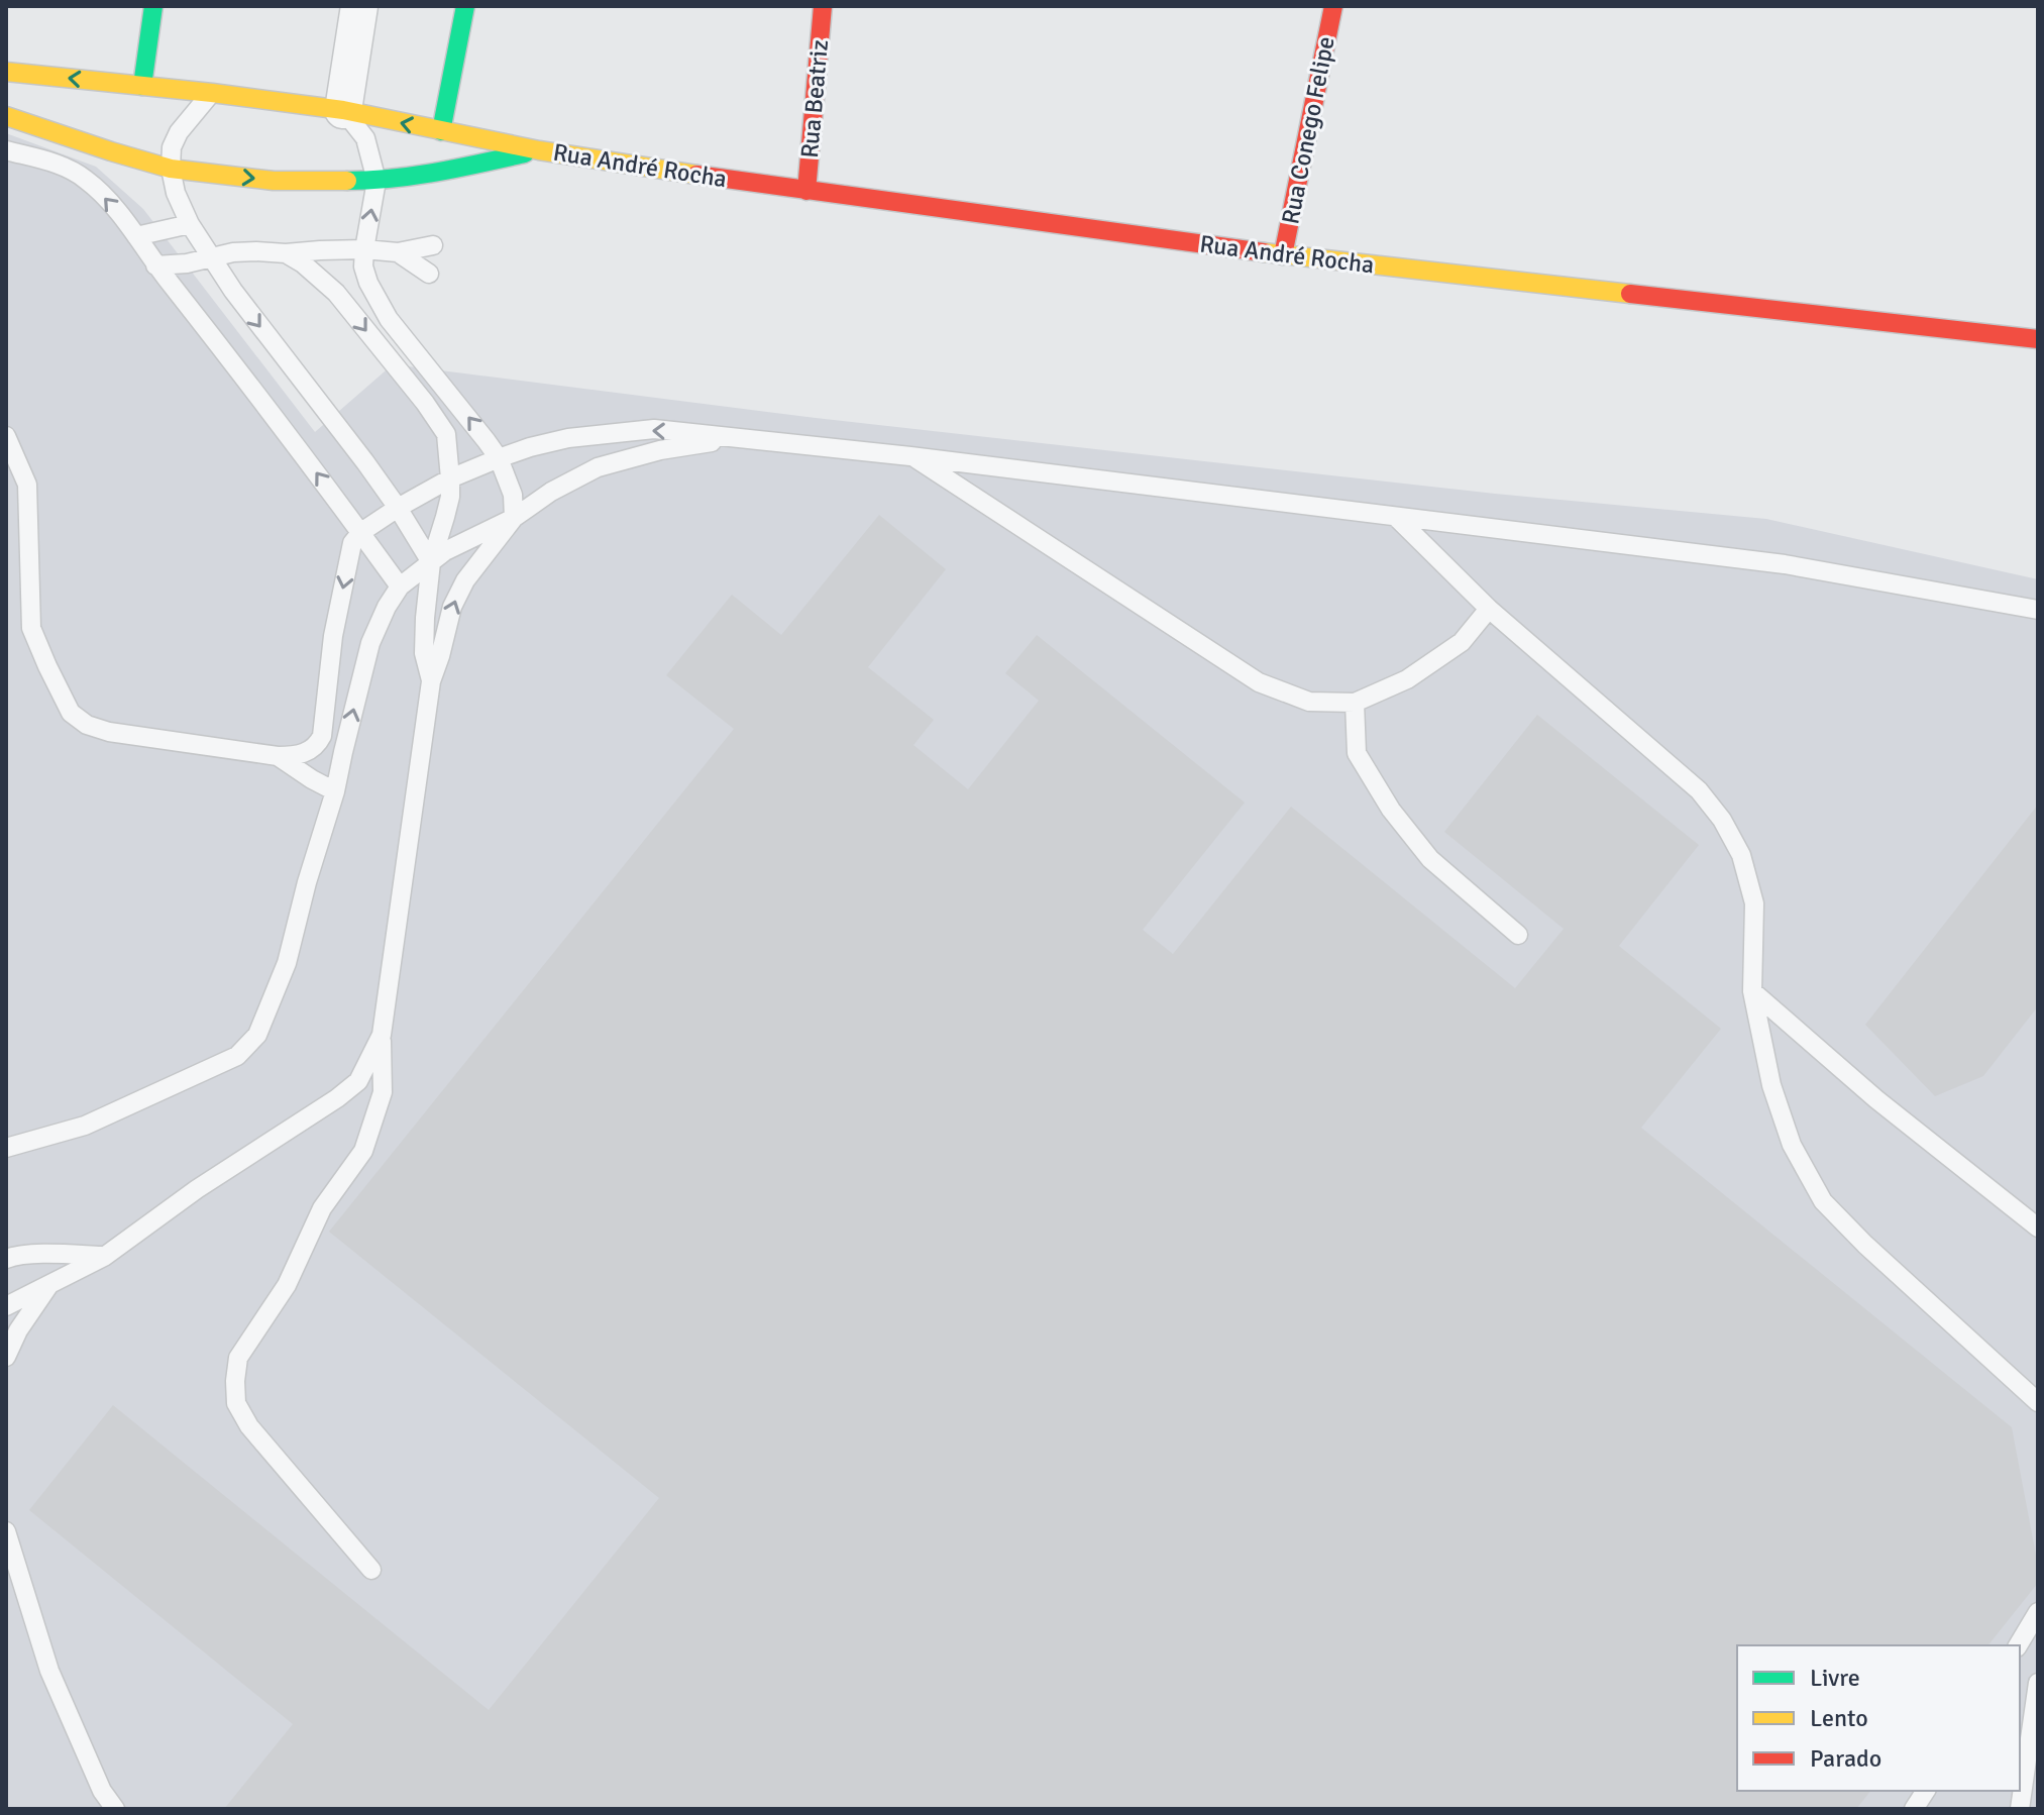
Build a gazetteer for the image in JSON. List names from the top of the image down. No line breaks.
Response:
{"streets":{"main road":["Rua Beatriz","Rua Conego Felipe","Rua André Rocha"]},"crossings":[["Rua Beatriz","Rua André Rocha"],["Rua Conego Felipe","Rua André Rocha"]],"legend":["Livre","Lento","Parado"]}
